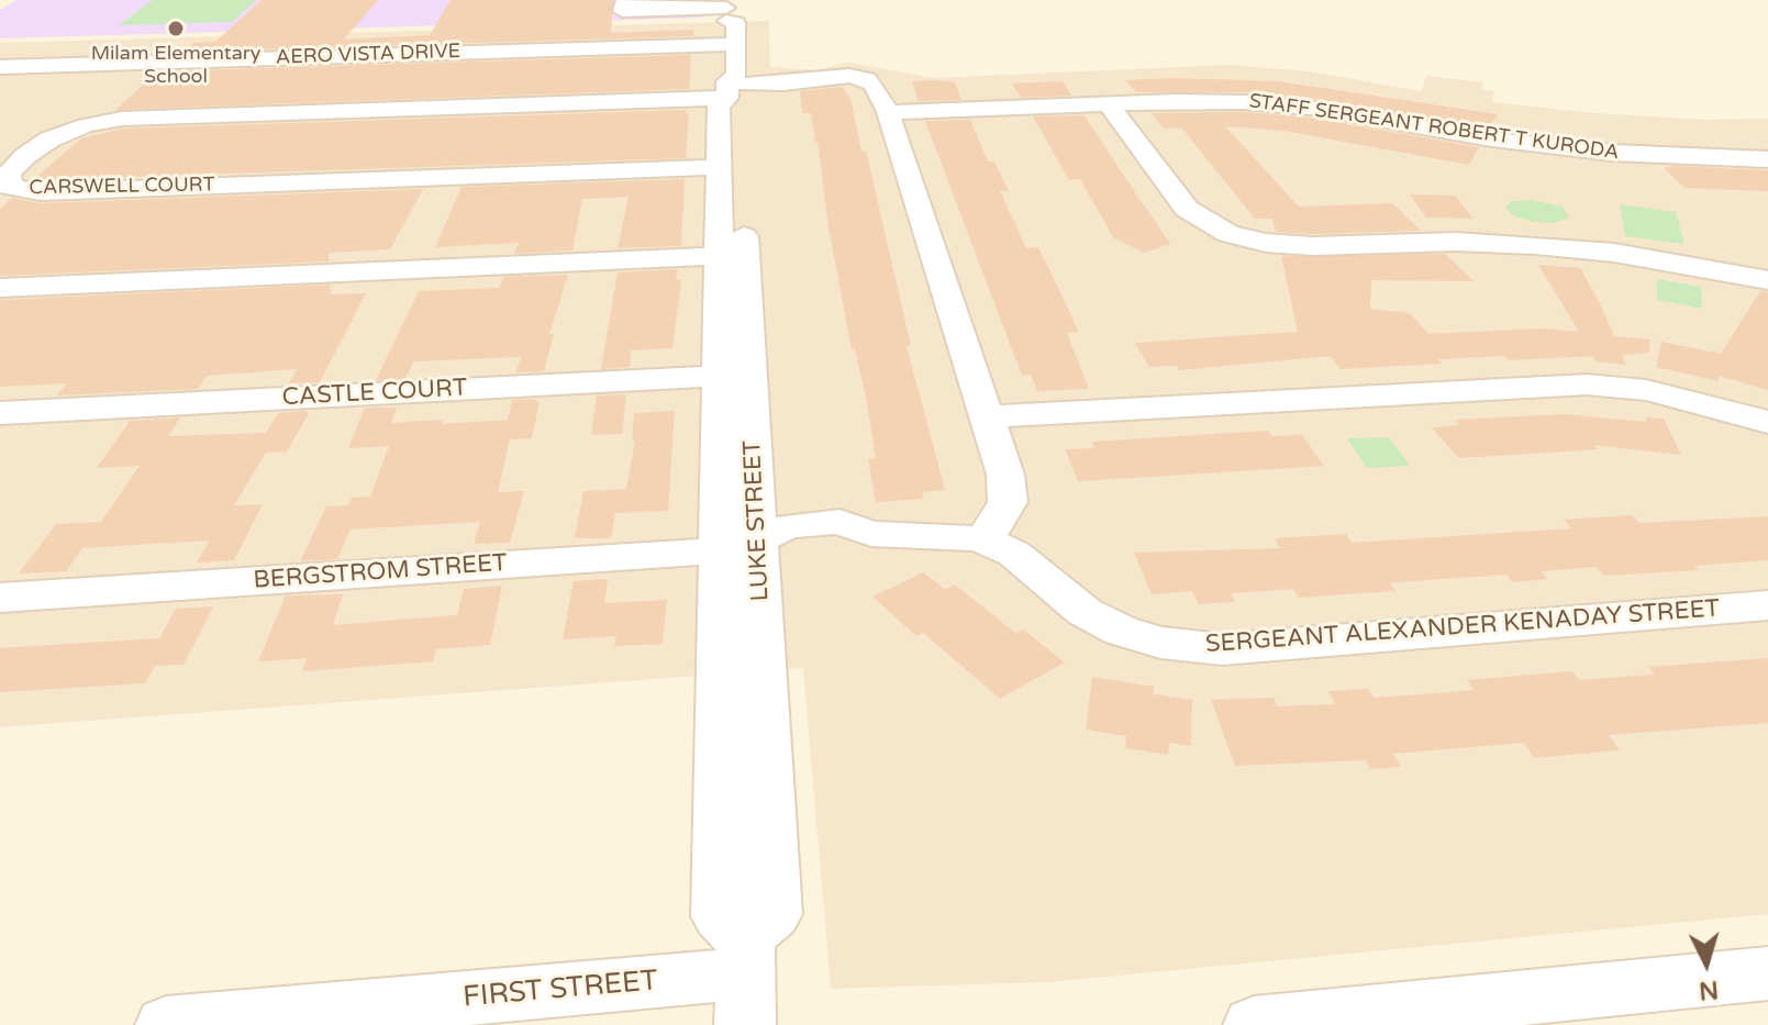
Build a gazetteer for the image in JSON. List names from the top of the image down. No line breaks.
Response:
{"streets":{"street":["AERO VISTA DRIVE","STAFF SERGEANT ROBERT T KURODA","CARSWELL COURT","CASTLE COURT","LUKE STREET","BERGSTROM STREET","SERGEANT ALEXANDER KENADAY STREET","FIRST STREET"]},"crossings":[["AERO VISTA DRIVE","LUKE STREET"],["CARSWELL COURT","LUKE STREET"],["CASTLE COURT","LUKE STREET"],["LUKE STREET","BERGSTROM STREET"],["LUKE STREET","SERGEANT ALEXANDER KENADAY STREET"],["LUKE STREET","FIRST STREET"],["BERGSTROM STREET","SERGEANT ALEXANDER KENADAY STREET"]],"places":["Milam Elementary School"],"north":"bottom"}
